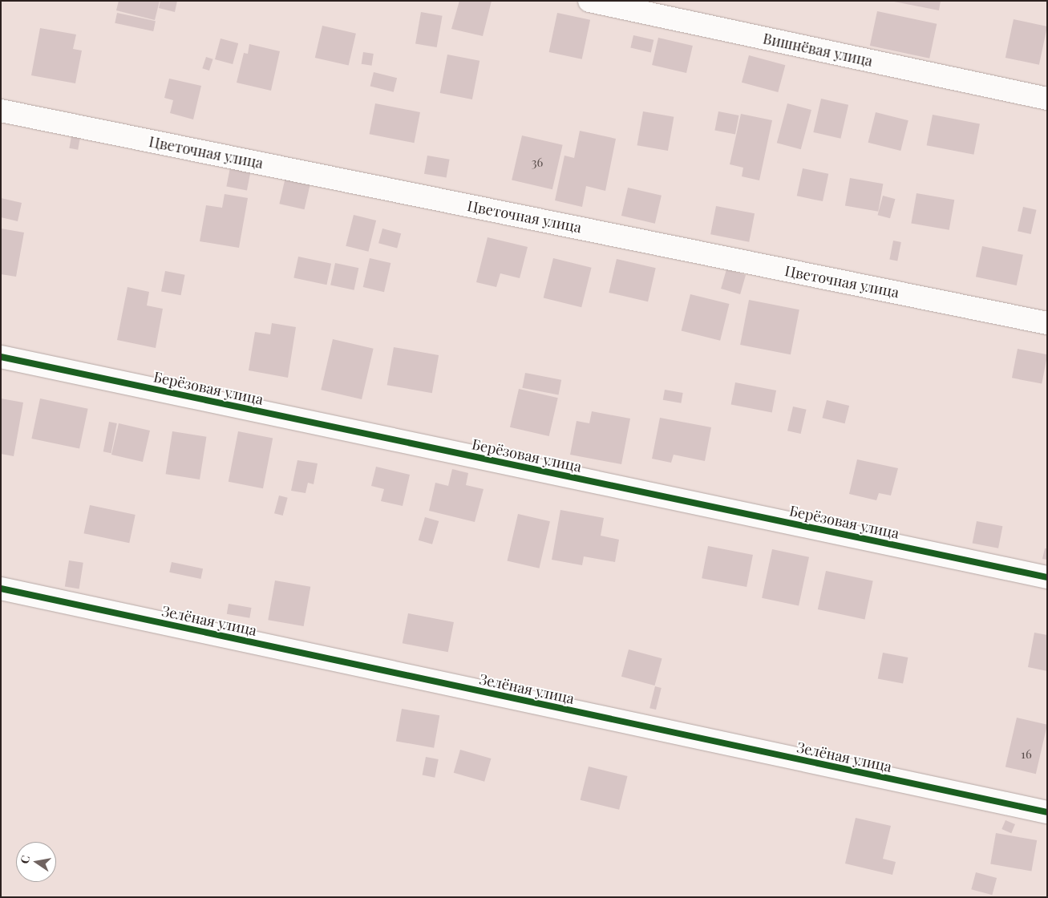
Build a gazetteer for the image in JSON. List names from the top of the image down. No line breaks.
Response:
{"streets":{"street":["Вишнёвая улица","Цветочная улица","Берёзовая улица","Зелёная улица"]},"house_numbers":["36","16"],"north":"left"}
